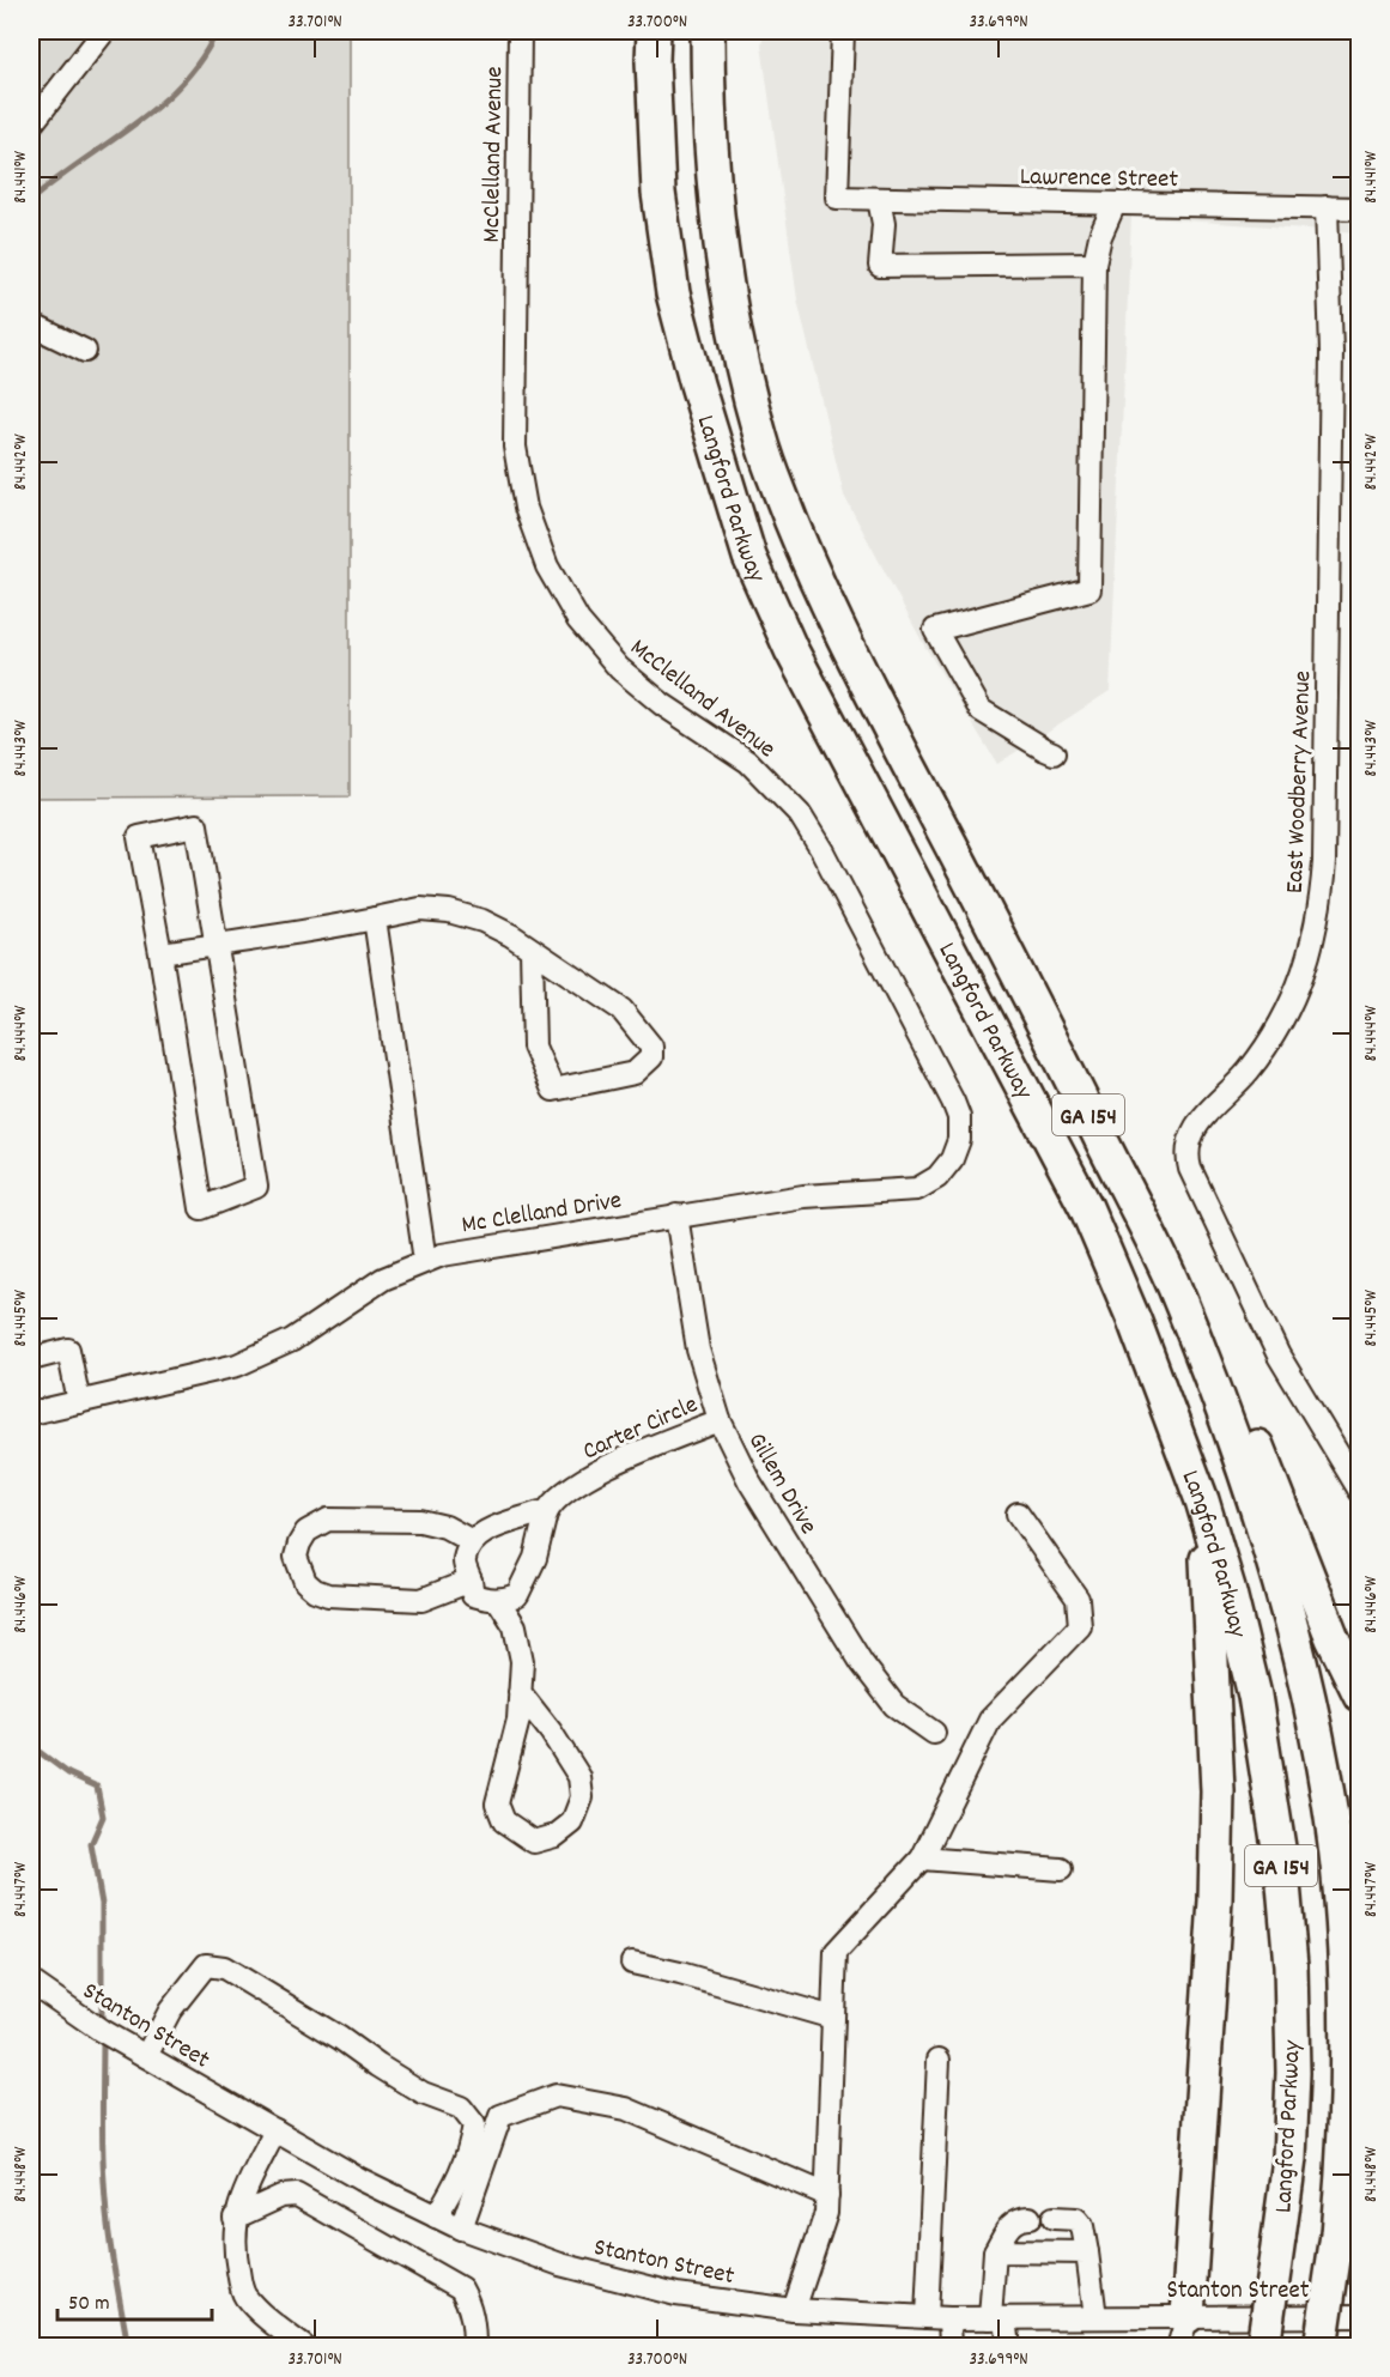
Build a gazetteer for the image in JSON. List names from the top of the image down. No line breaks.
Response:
{"streets":{"highway":["Langford Parkway","GA 154"],"street":["McClelland Avenue","Lawrence Street","East Woodberry Avenue","Mc Clelland Drive","Carter Circle","Gillem Drive","Stanton Street"]},"crossings":[["McClelland Avenue","Mc Clelland Drive"],["Lawrence Street","East Woodberry Avenue"],["Mc Clelland Drive","Gillem Drive"],["Carter Circle","Gillem Drive"]],"scale_bar":"50 m","coordinates":["33.701°N","33.700°N","33.699°N","84.441°W","84.442°W","84.443°W","84.444°W","84.445°W","84.446°W","84.447°W","84.448°W"]}
